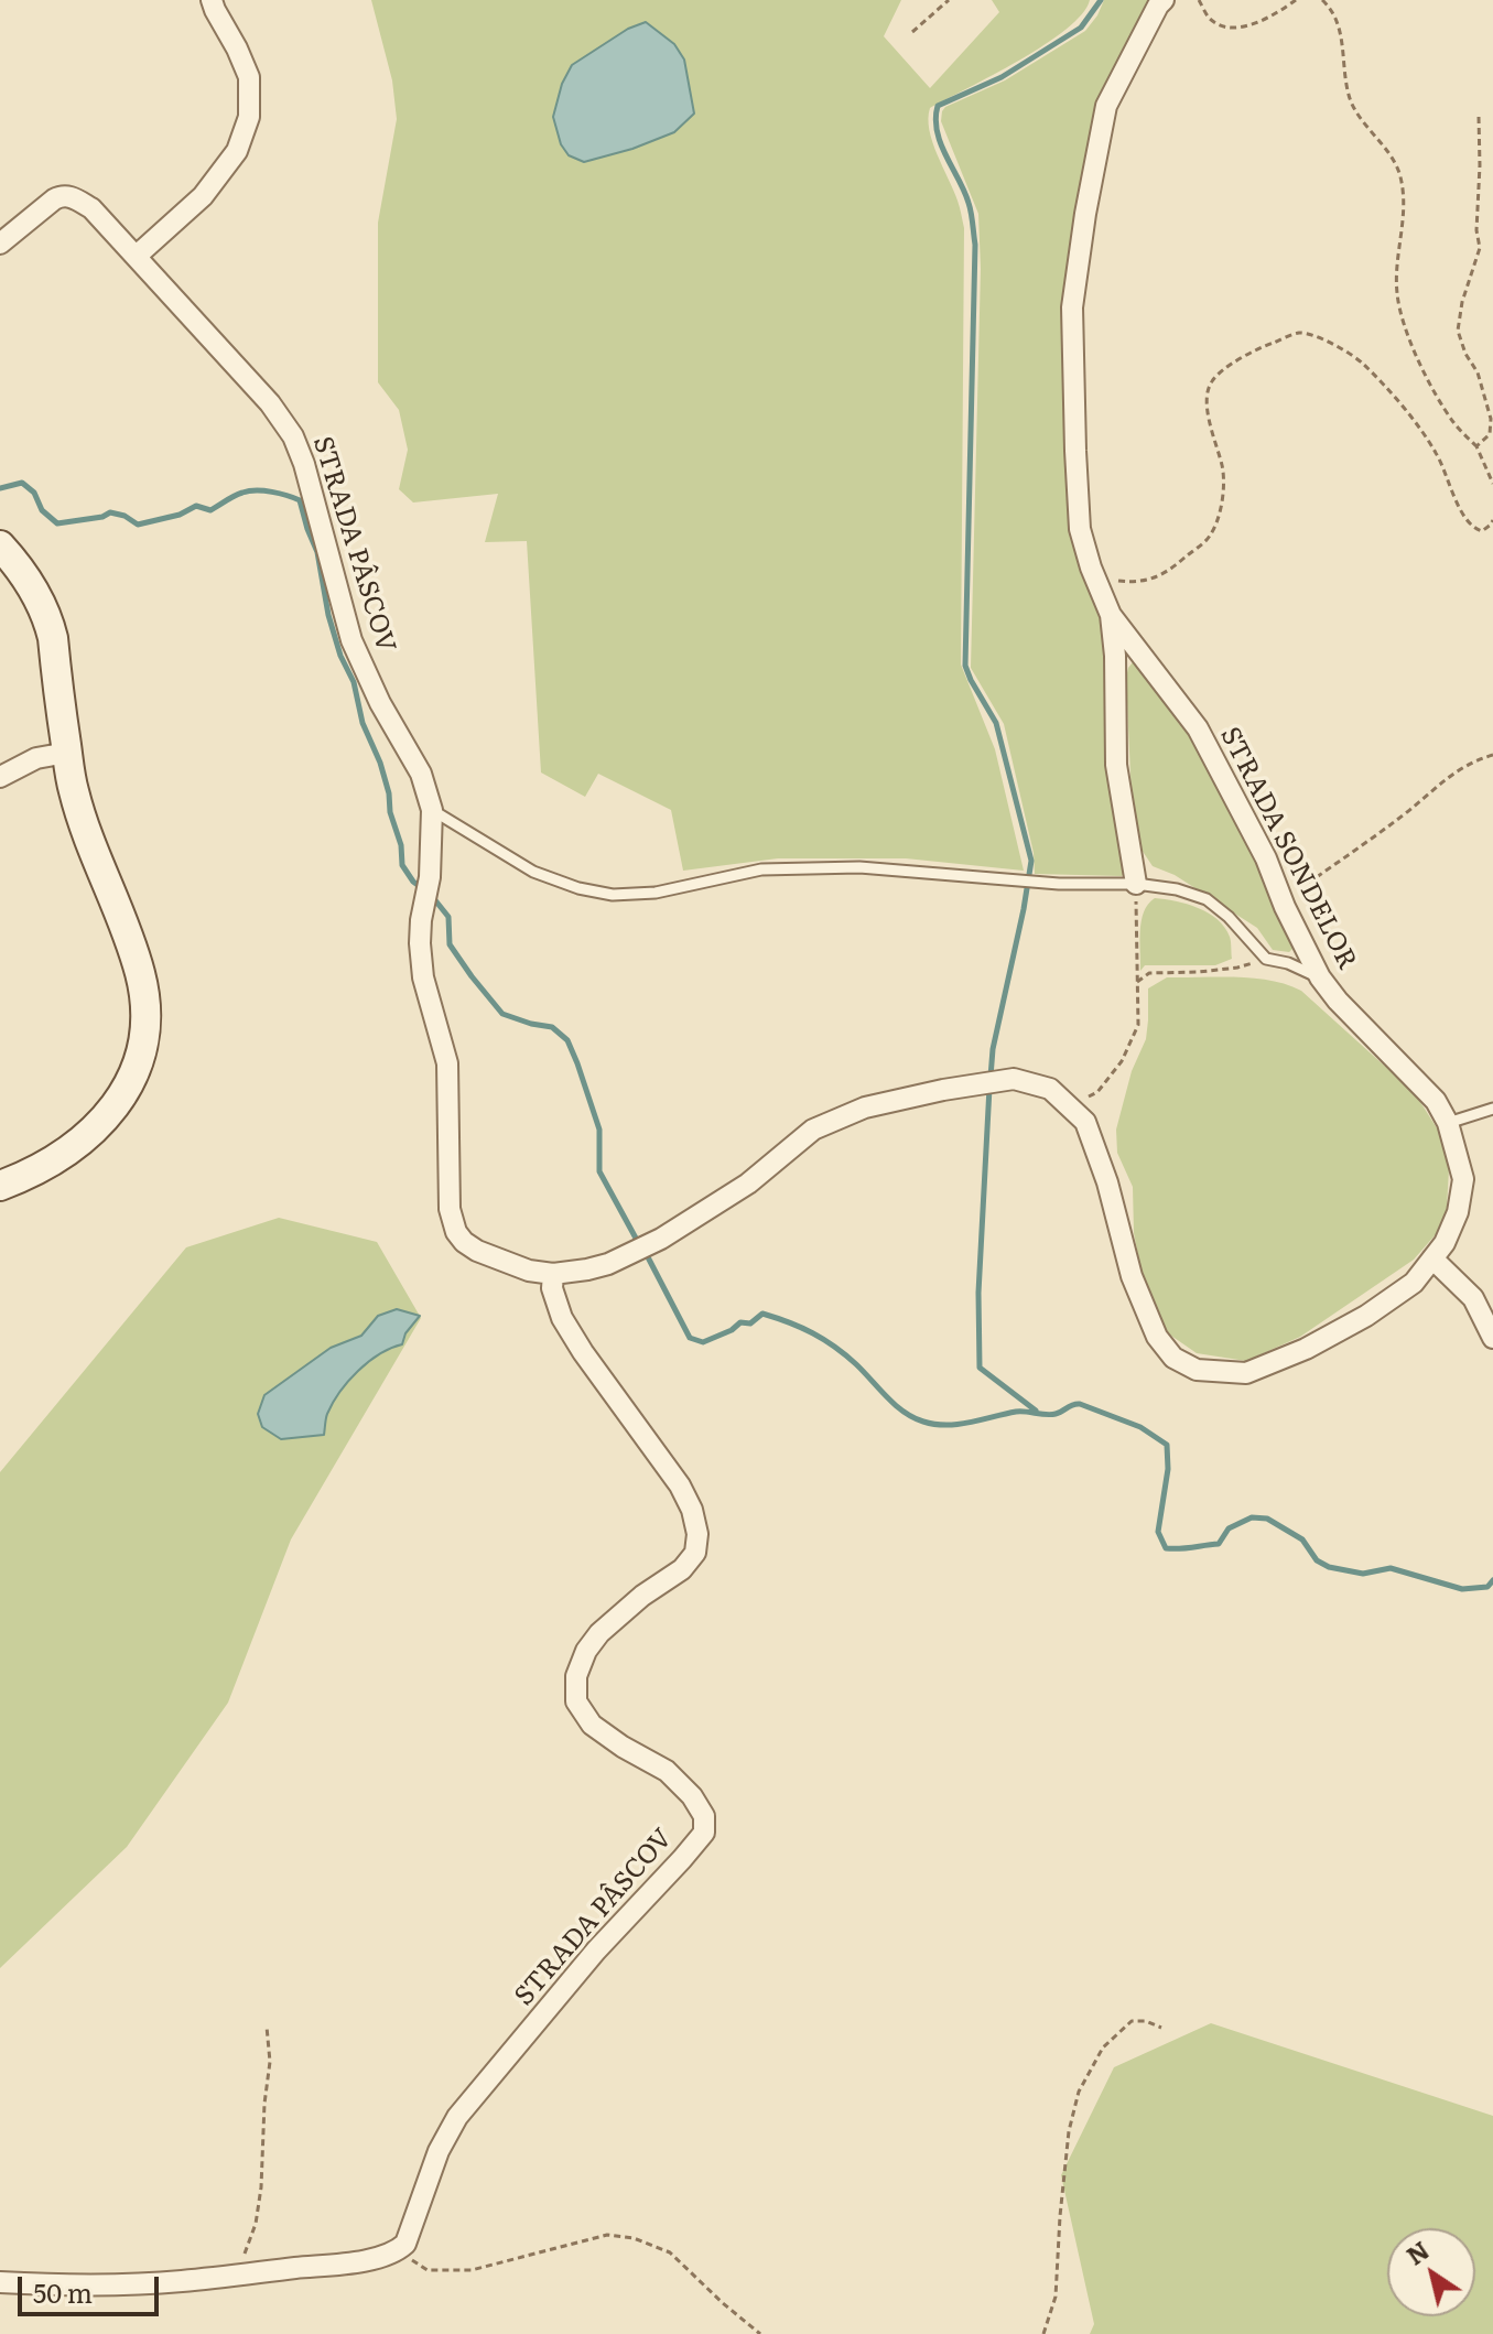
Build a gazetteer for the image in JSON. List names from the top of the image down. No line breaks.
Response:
{"streets":{"street":["STRADA PÂSCOV","STRADA SONDELOR"]},"crossings":[["STRADA PÂSCOV","STRADA SONDELOR"]],"scale_bar":"50 m","north":"top left"}
